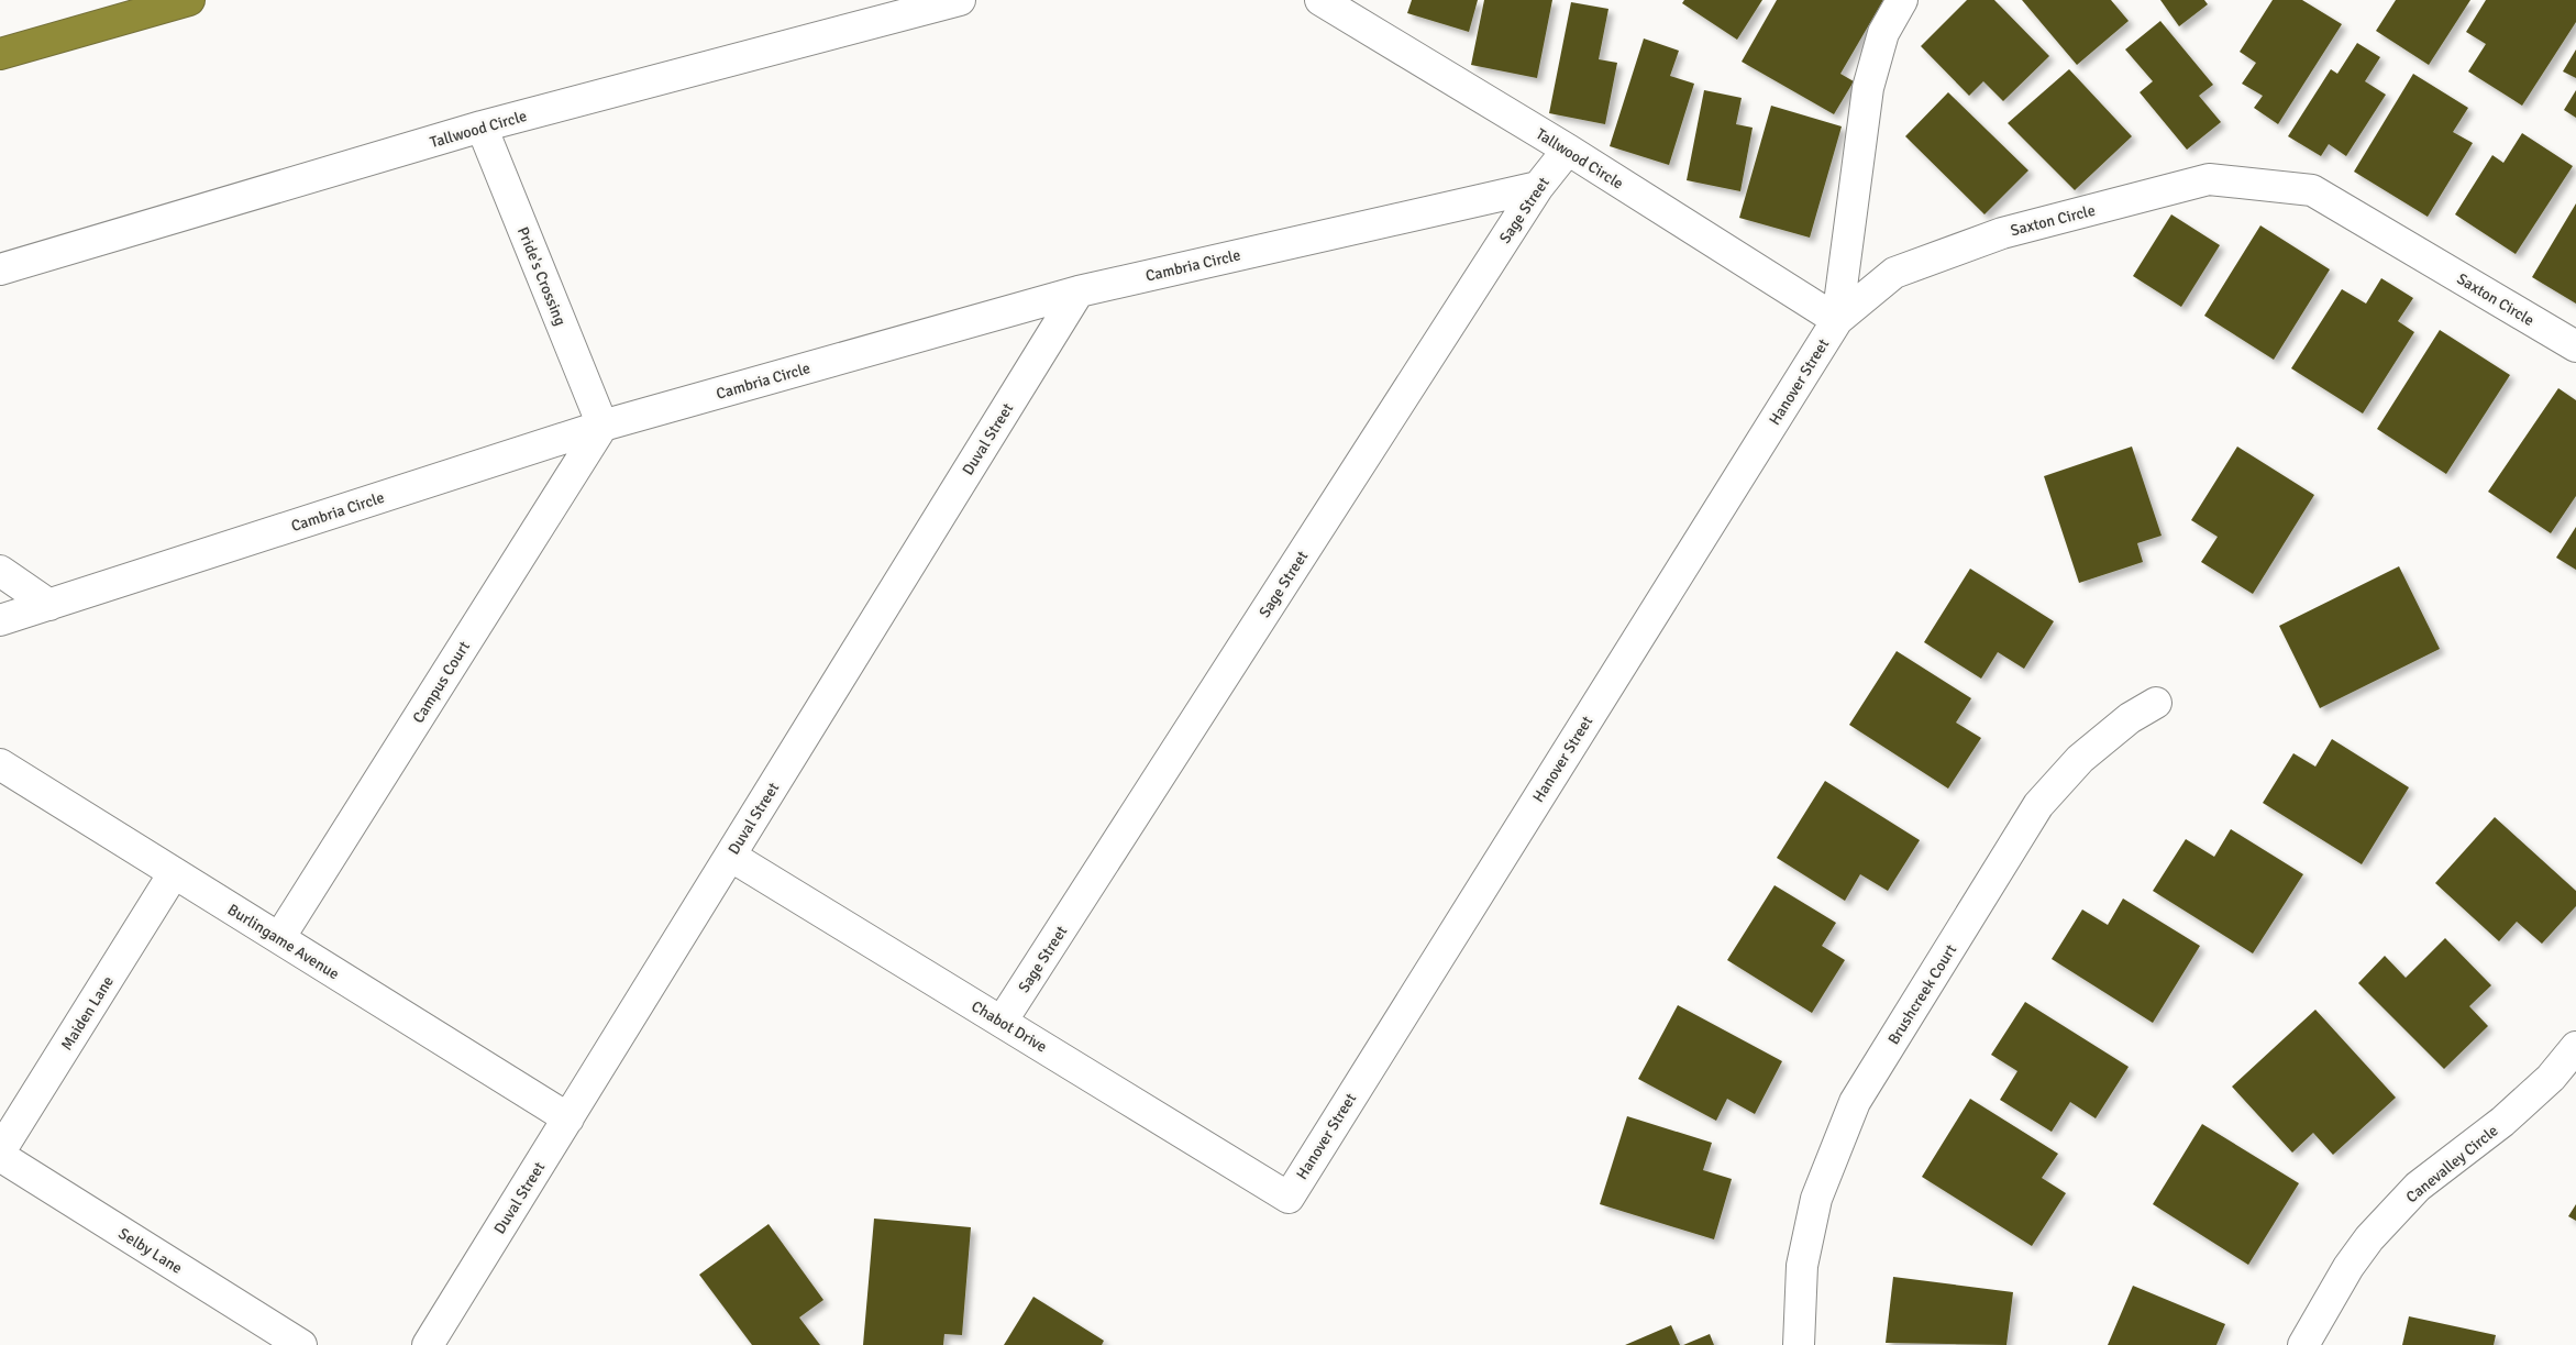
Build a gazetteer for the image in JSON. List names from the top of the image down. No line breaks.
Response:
{"streets":{"street":["Tallwood Circle","Sage Street","Saxton Circle","Cambria Circle","Pride's Crossing","Hanover Street","Duval Street","Campus Court","Burlingame Avenue","Brushcreek Court","Maiden Lane","Chabot Drive","Canevalley Circle","Selby Lane"]},"crossings":[["Tallwood Circle","Sage Street"],["Tallwood Circle","Saxton Circle"],["Tallwood Circle","Pride's Crossing"],["Tallwood Circle","Hanover Street"],["Sage Street","Cambria Circle"],["Sage Street","Chabot Drive"],["Saxton Circle","Hanover Street"],["Cambria Circle","Pride's Crossing"],["Cambria Circle","Duval Street"],["Cambria Circle","Campus Court"],["Pride's Crossing","Campus Court"],["Hanover Street","Chabot Drive"],["Duval Street","Burlingame Avenue"],["Duval Street","Chabot Drive"],["Campus Court","Burlingame Avenue"],["Burlingame Avenue","Maiden Lane"],["Maiden Lane","Selby Lane"]]}
